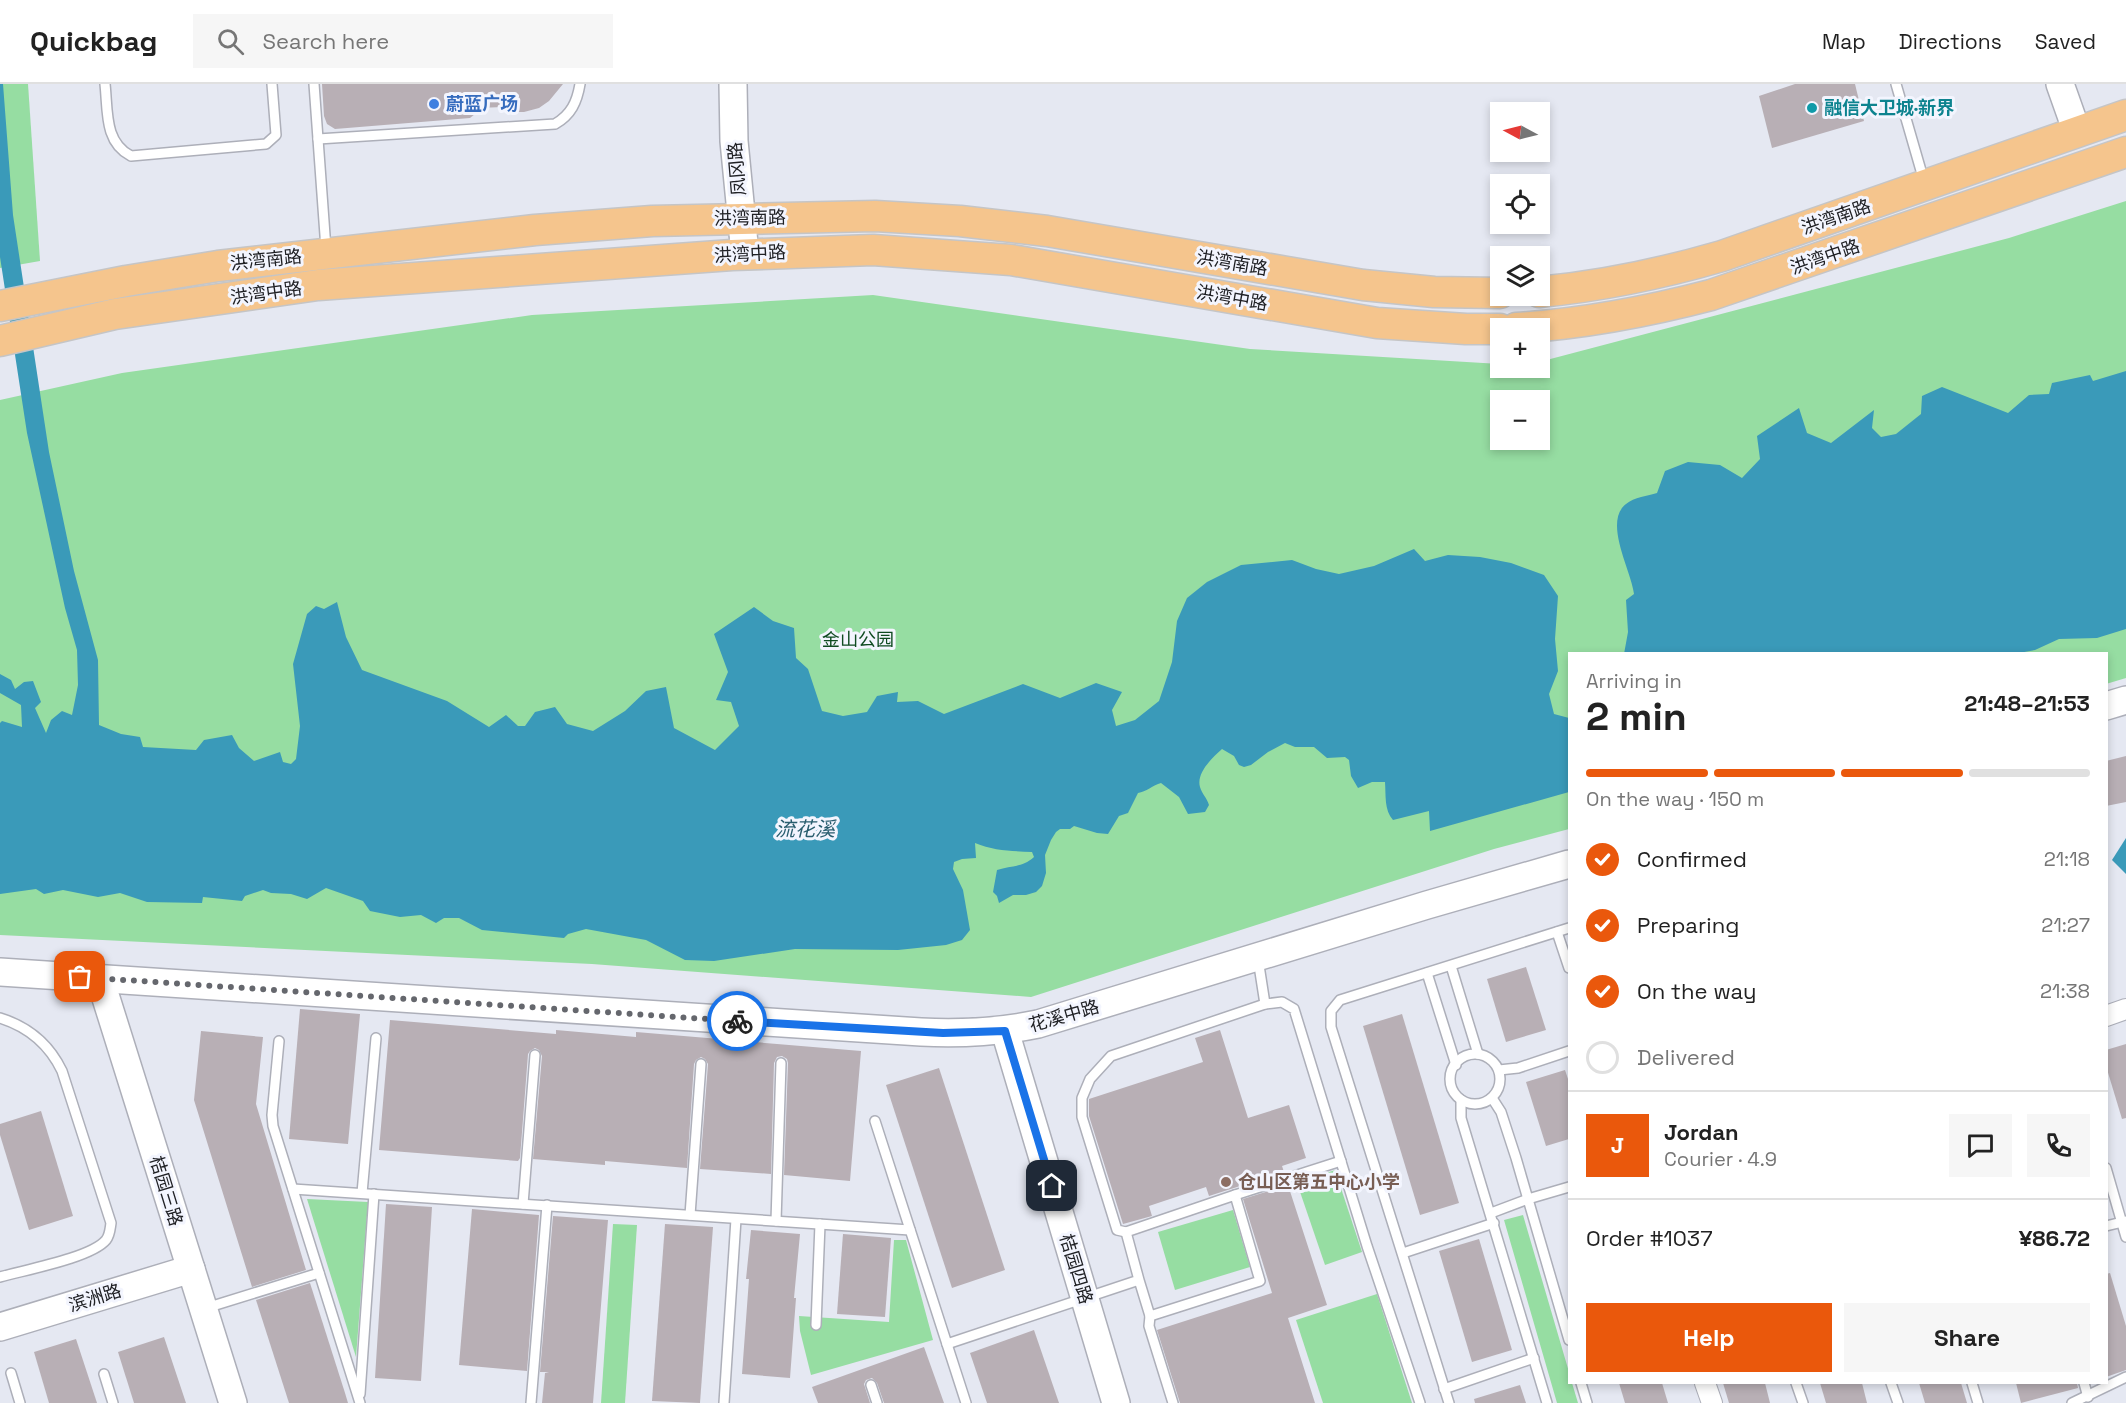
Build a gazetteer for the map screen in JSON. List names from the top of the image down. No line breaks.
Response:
{"streets":{"main road":["洪湾南路","洪湾中路"],"street":["凤冈路","花溪中路","桔园三路","桔园四路","滨洲路"]},"crossings":[["凤冈路","洪湾南路"],["凤冈路","洪湾中路"],["花溪中路","桔园三路"],["花溪中路","桔园四路"],["桔园三路","滨洲路"]],"water":["流花溪"],"parks":["金山公园"],"places":["蔚蓝广场","融信大卫城·新界","仓山区第五中心小学"],"north":"left","page":{"header":"Quickbag","search":"Search here","nav":["Map","Directions","Saved"],"map_buttons":["+","−"],"heading":["2 min","Arriving in","21:48–21:53"],"panel":["Jordan","Courier · 4.9","Order #1037","¥86.72"],"bar":"On the way · 150 m","list":[["Confirmed","21:18"],["Preparing","21:27"],["On the way","21:38"],"Delivered"],"round":"J","buttons":["Help","Share"]}}
